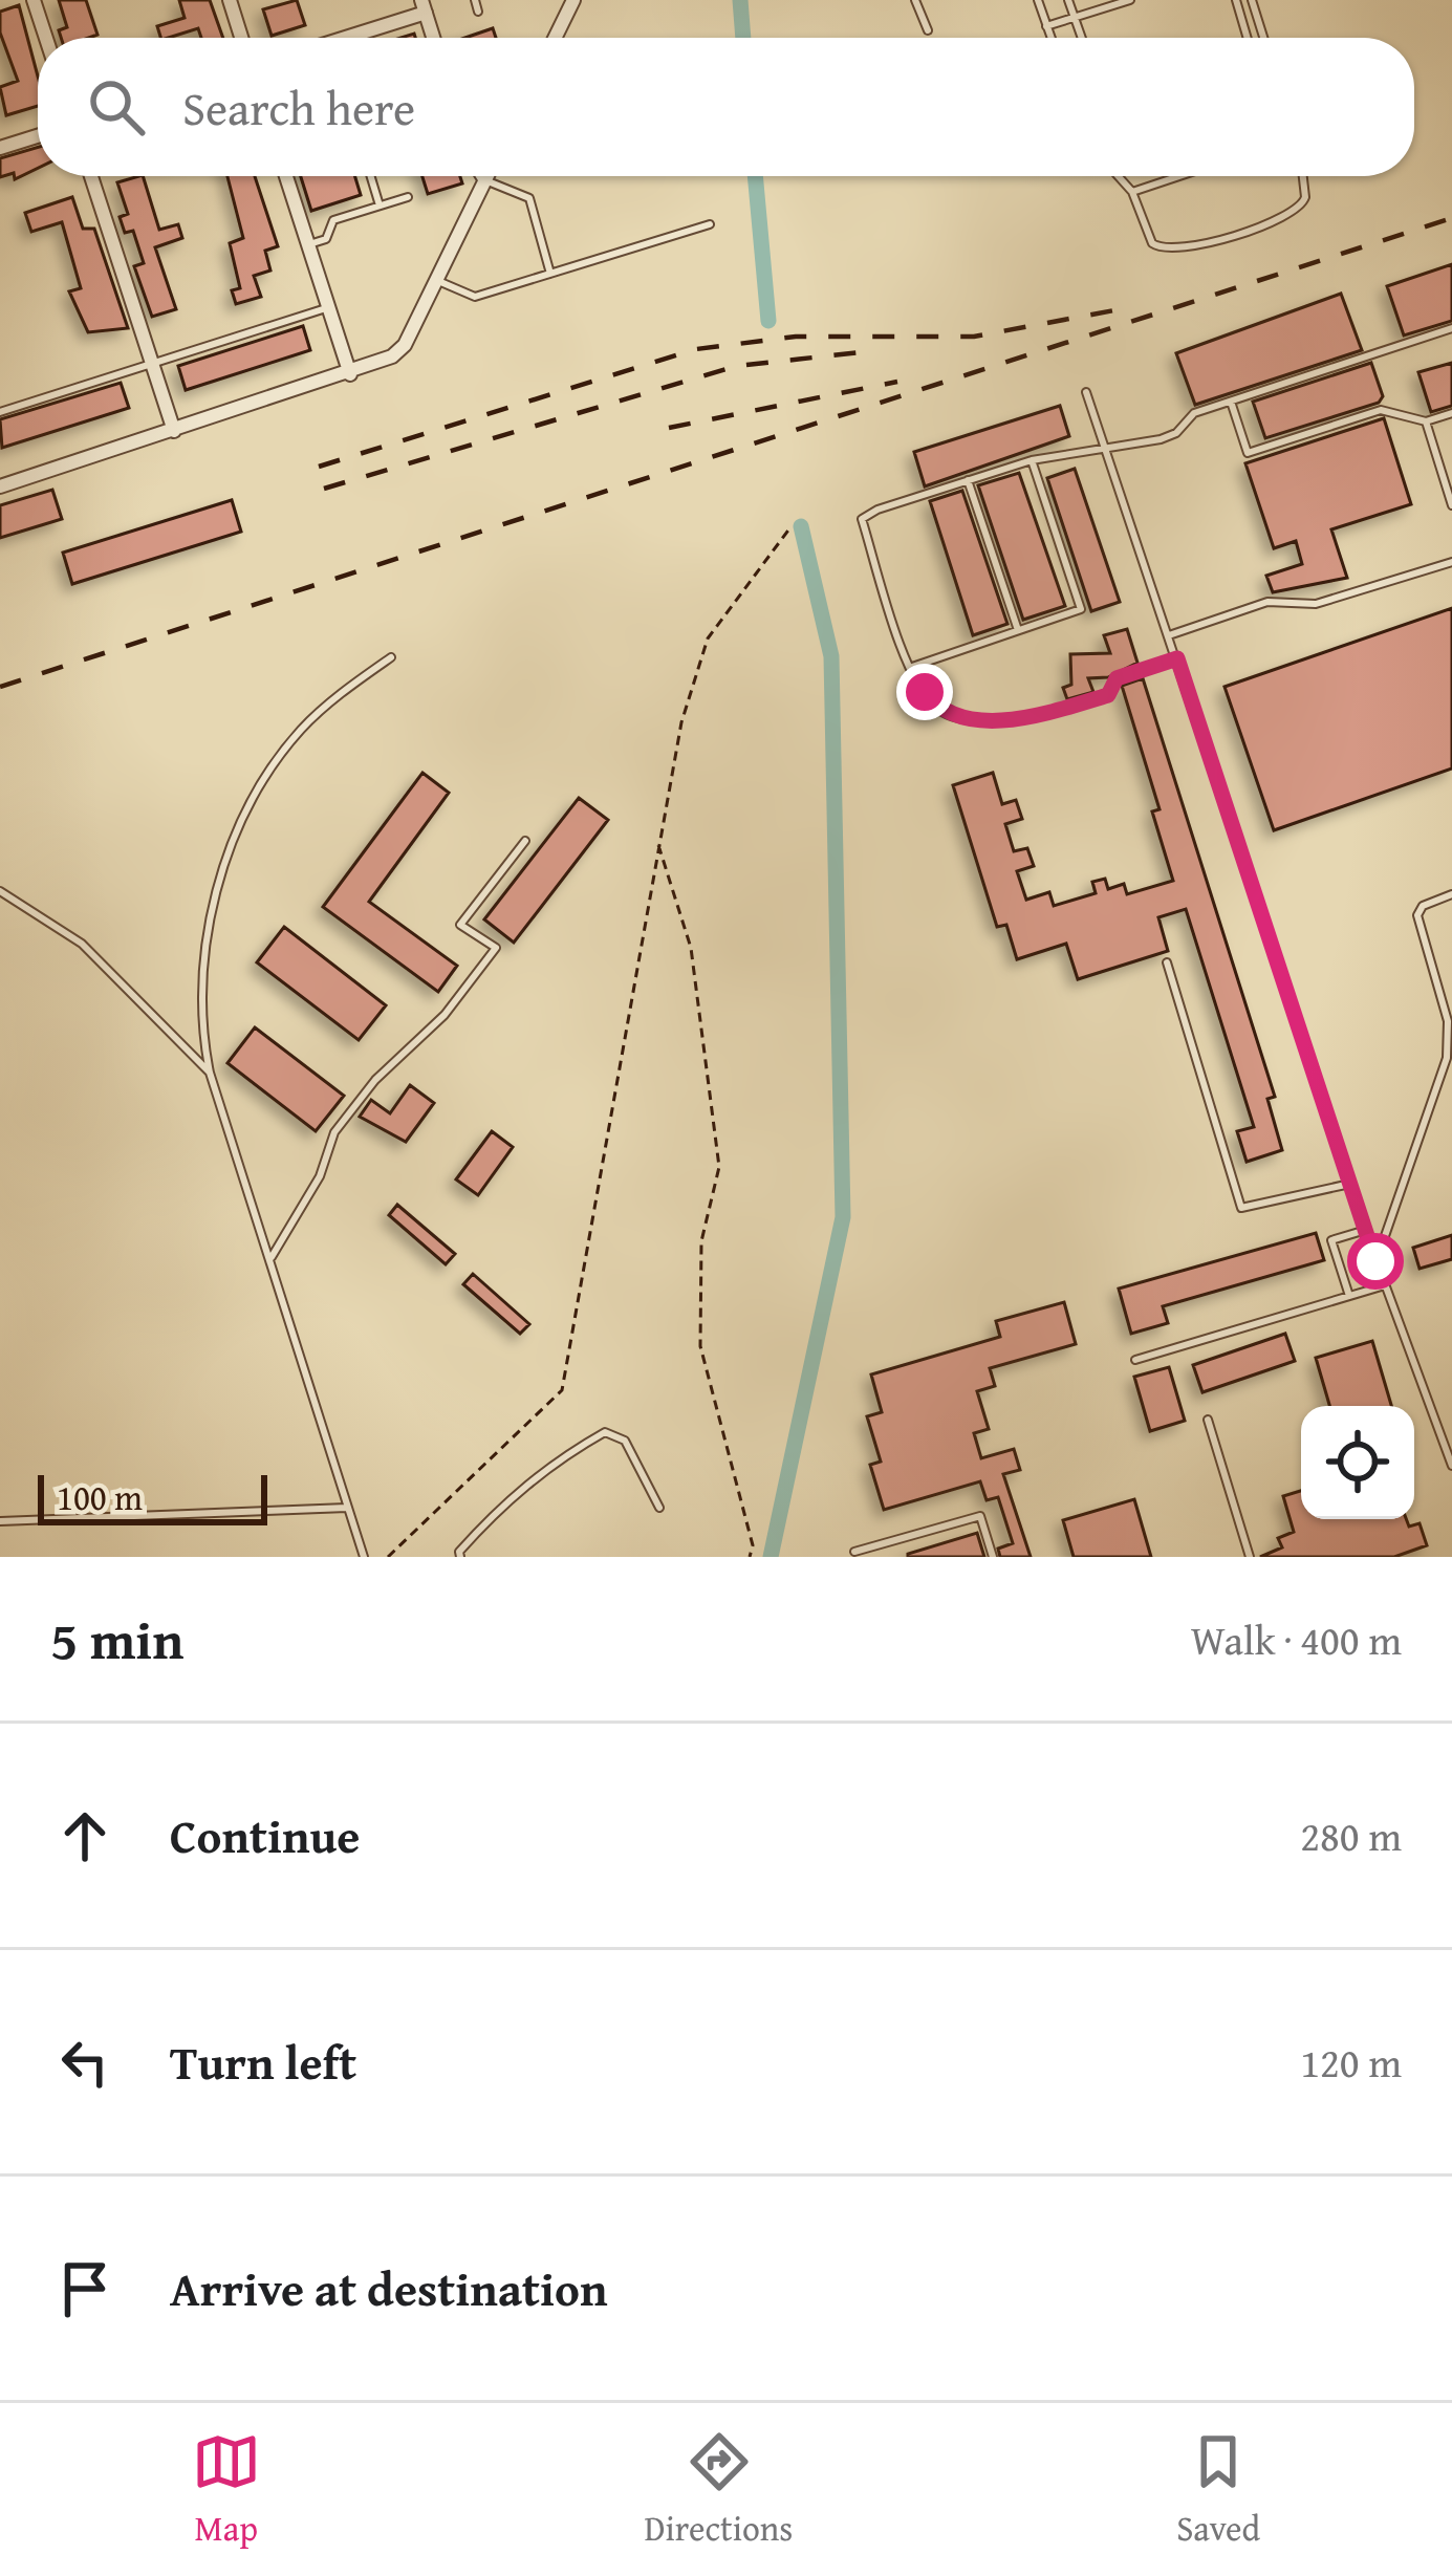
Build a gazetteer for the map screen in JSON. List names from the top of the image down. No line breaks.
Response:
{"scale_bar":"100 m","page":{"search":"Search here","scale":"100 m","heading":["5 min","Walk · 400 m"],"list":[["Continue","280 m"],["Turn left","120 m"],"Arrive at destination"],"nav":["Map","Directions","Saved"]}}
